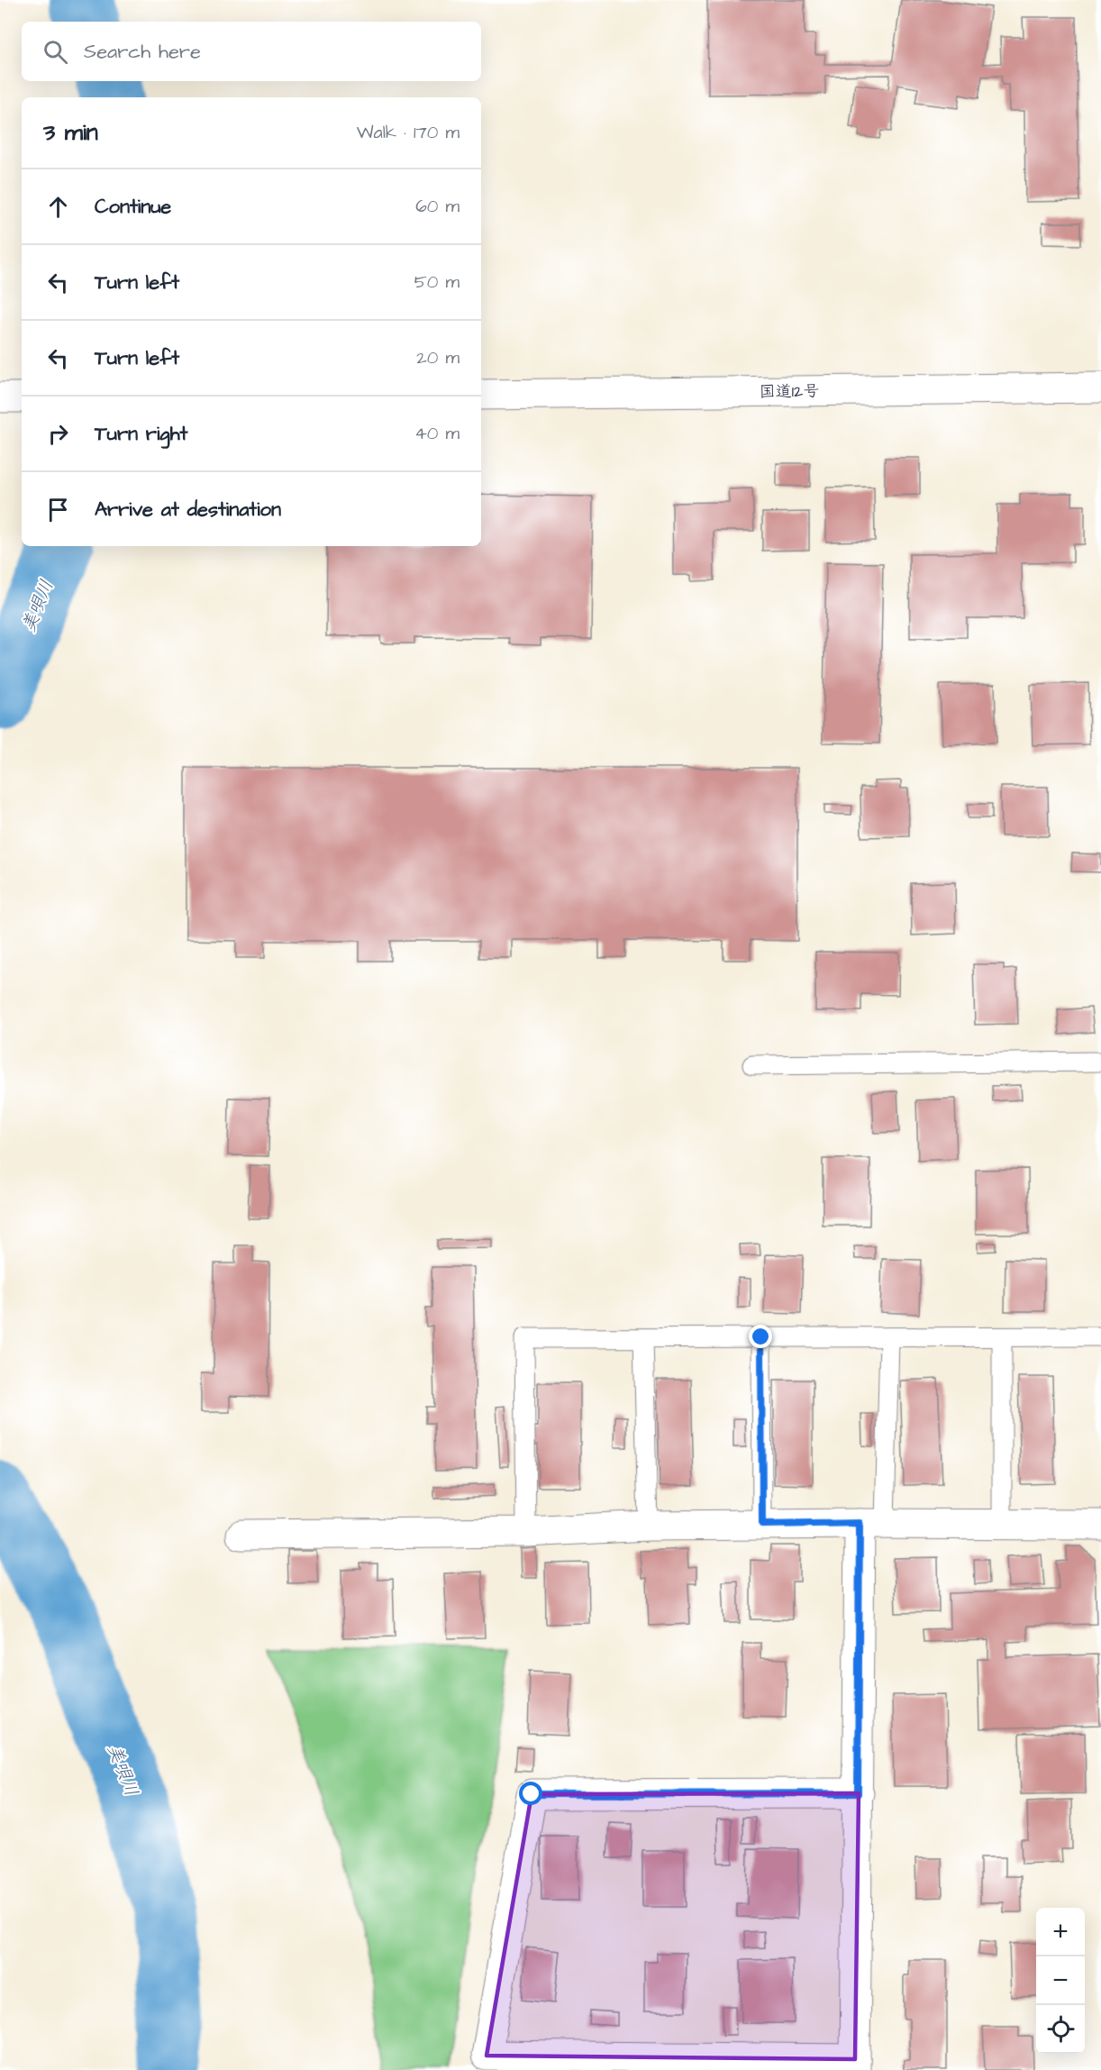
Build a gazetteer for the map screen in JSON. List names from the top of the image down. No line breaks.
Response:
{"streets":{"main road":["国道12号"]},"water":["美唄川"],"page":{"search":"Search here","heading":["3 min","Walk · 170 m"],"list":[["Continue","60 m"],["Turn left","50 m"],["Turn left","20 m"],["Turn right","40 m"],"Arrive at destination"],"map_buttons":["+","−"]}}
